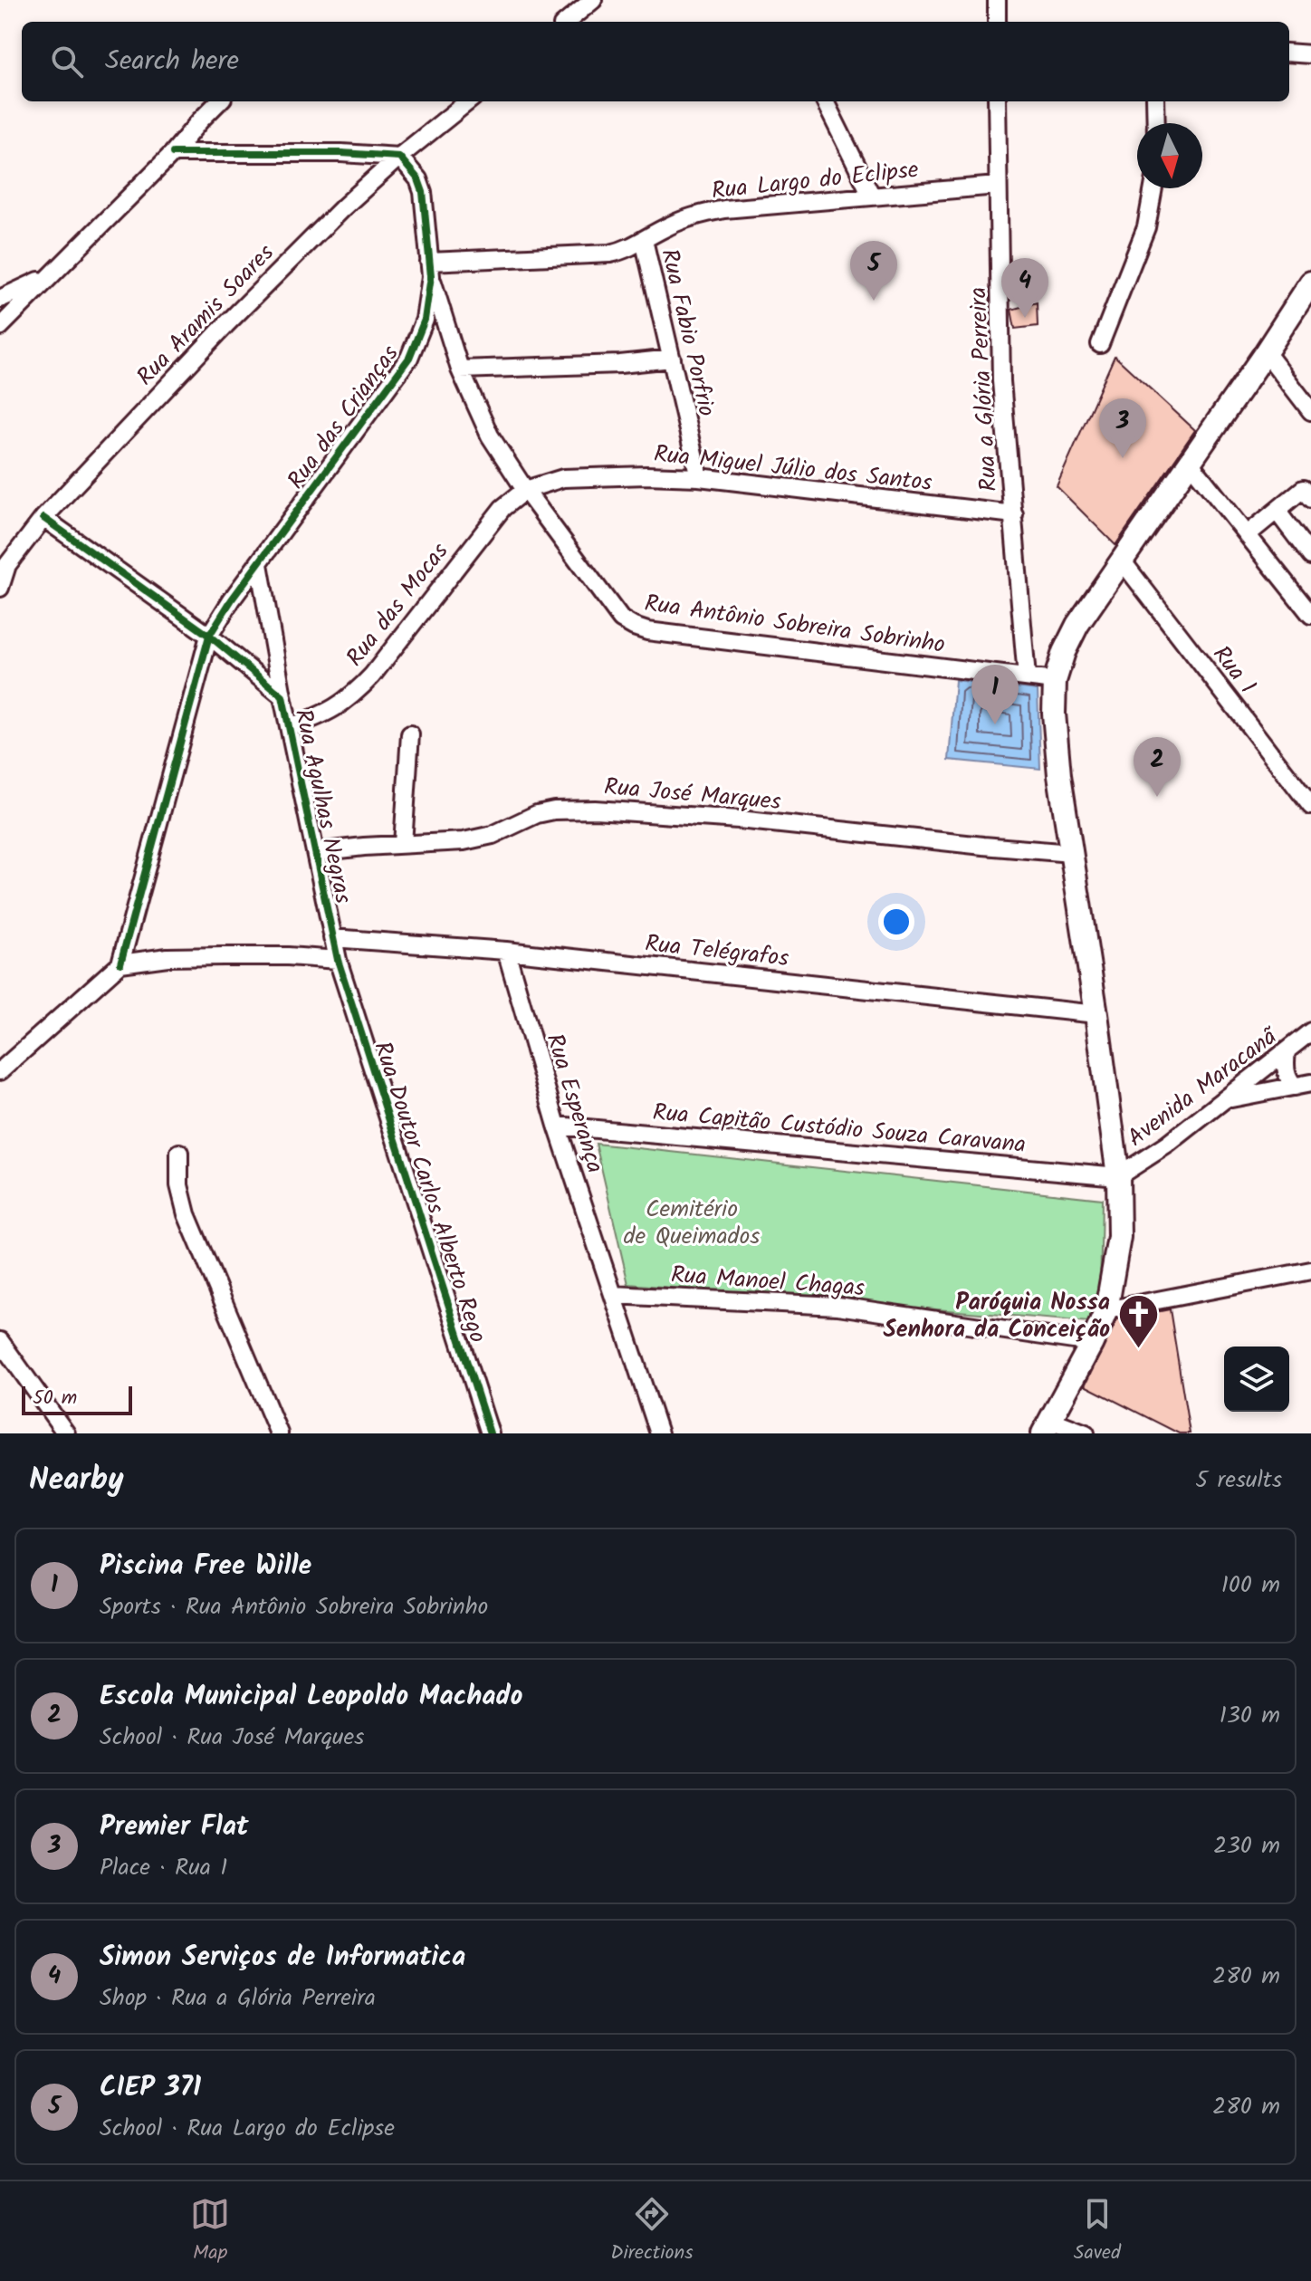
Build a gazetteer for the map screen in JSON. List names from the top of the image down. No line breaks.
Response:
{"streets":{"street":["Rua Largo do Eclipse","Rua Aramis Soares","Rua Fabio Porfrio","Rua a Glória Perreira","Rua das Crianças","Rua Miguel Júlio dos Santos","Rua das Mocas","Rua Antônio Sobreira Sobrinho","Rua 1","Rua José Marques","Rua Agulhas Negras","Rua Telégrafos","Avenida Maracanã","Rua Esperança","Rua Capitão Custódio Souza Caravana","Rua Doutor Carlos Alberto Rego","Rua Manoel Chagas"]},"crossings":[["Rua Largo do Eclipse","Rua Fabio Porfrio"],["Rua Largo do Eclipse","Rua a Glória Perreira"],["Rua Largo do Eclipse","Rua das Crianças"],["Rua Largo do Eclipse","Rua Antônio Sobreira Sobrinho"],["Rua Aramis Soares","Rua das Crianças"],["Rua Aramis Soares","Rua Agulhas Negras"],["Rua Fabio Porfrio","Rua Miguel Júlio dos Santos"],["Rua a Glória Perreira","Rua Miguel Júlio dos Santos"],["Rua a Glória Perreira","Rua Antônio Sobreira Sobrinho"],["Rua das Crianças","Rua Antônio Sobreira Sobrinho"],["Rua das Crianças","Rua Agulhas Negras"],["Rua Miguel Júlio dos Santos","Rua das Mocas"],["Rua Miguel Júlio dos Santos","Rua Antônio Sobreira Sobrinho"],["Rua das Mocas","Rua Antônio Sobreira Sobrinho"],["Rua das Mocas","Rua Agulhas Negras"],["Rua José Marques","Rua Agulhas Negras"],["Rua Agulhas Negras","Rua Telégrafos"],["Rua Agulhas Negras","Rua Doutor Carlos Alberto Rego"],["Rua Telégrafos","Rua Esperança"],["Avenida Maracanã","Rua Capitão Custódio Souza Caravana"],["Rua Esperança","Rua Capitão Custódio Souza Caravana"],["Rua Esperança","Rua Manoel Chagas"]],"parks":["Cemitério de Queimados"],"places":{"church":["Paróquia Nossa Senhora da Conceição"]},"scale_bar":"50 m","north":"bottom","page":{"search":"Search here","pins":["5","4","3","1","2"],"scale":"50 m","heading":["Nearby","5 results"],"list":[{"mark":"1","name":"Piscina Free Wille","note":"Sports · Rua Antônio Sobreira Sobrinho","value":"100 m"},{"mark":"2","name":"Escola Municipal Leopoldo Machado","note":"School · Rua José Marques","value":"130 m"},{"mark":"3","name":"Premier Flat","note":"Place · Rua 1","value":"230 m"},{"mark":"4","name":"Simon Serviços de Informatica","note":"Shop · Rua a Glória Perreira","value":"280 m"},{"mark":"5","name":"CIEP 371","note":"School · Rua Largo do Eclipse","value":"280 m"}],"nav":["Map","Directions","Saved"]}}
